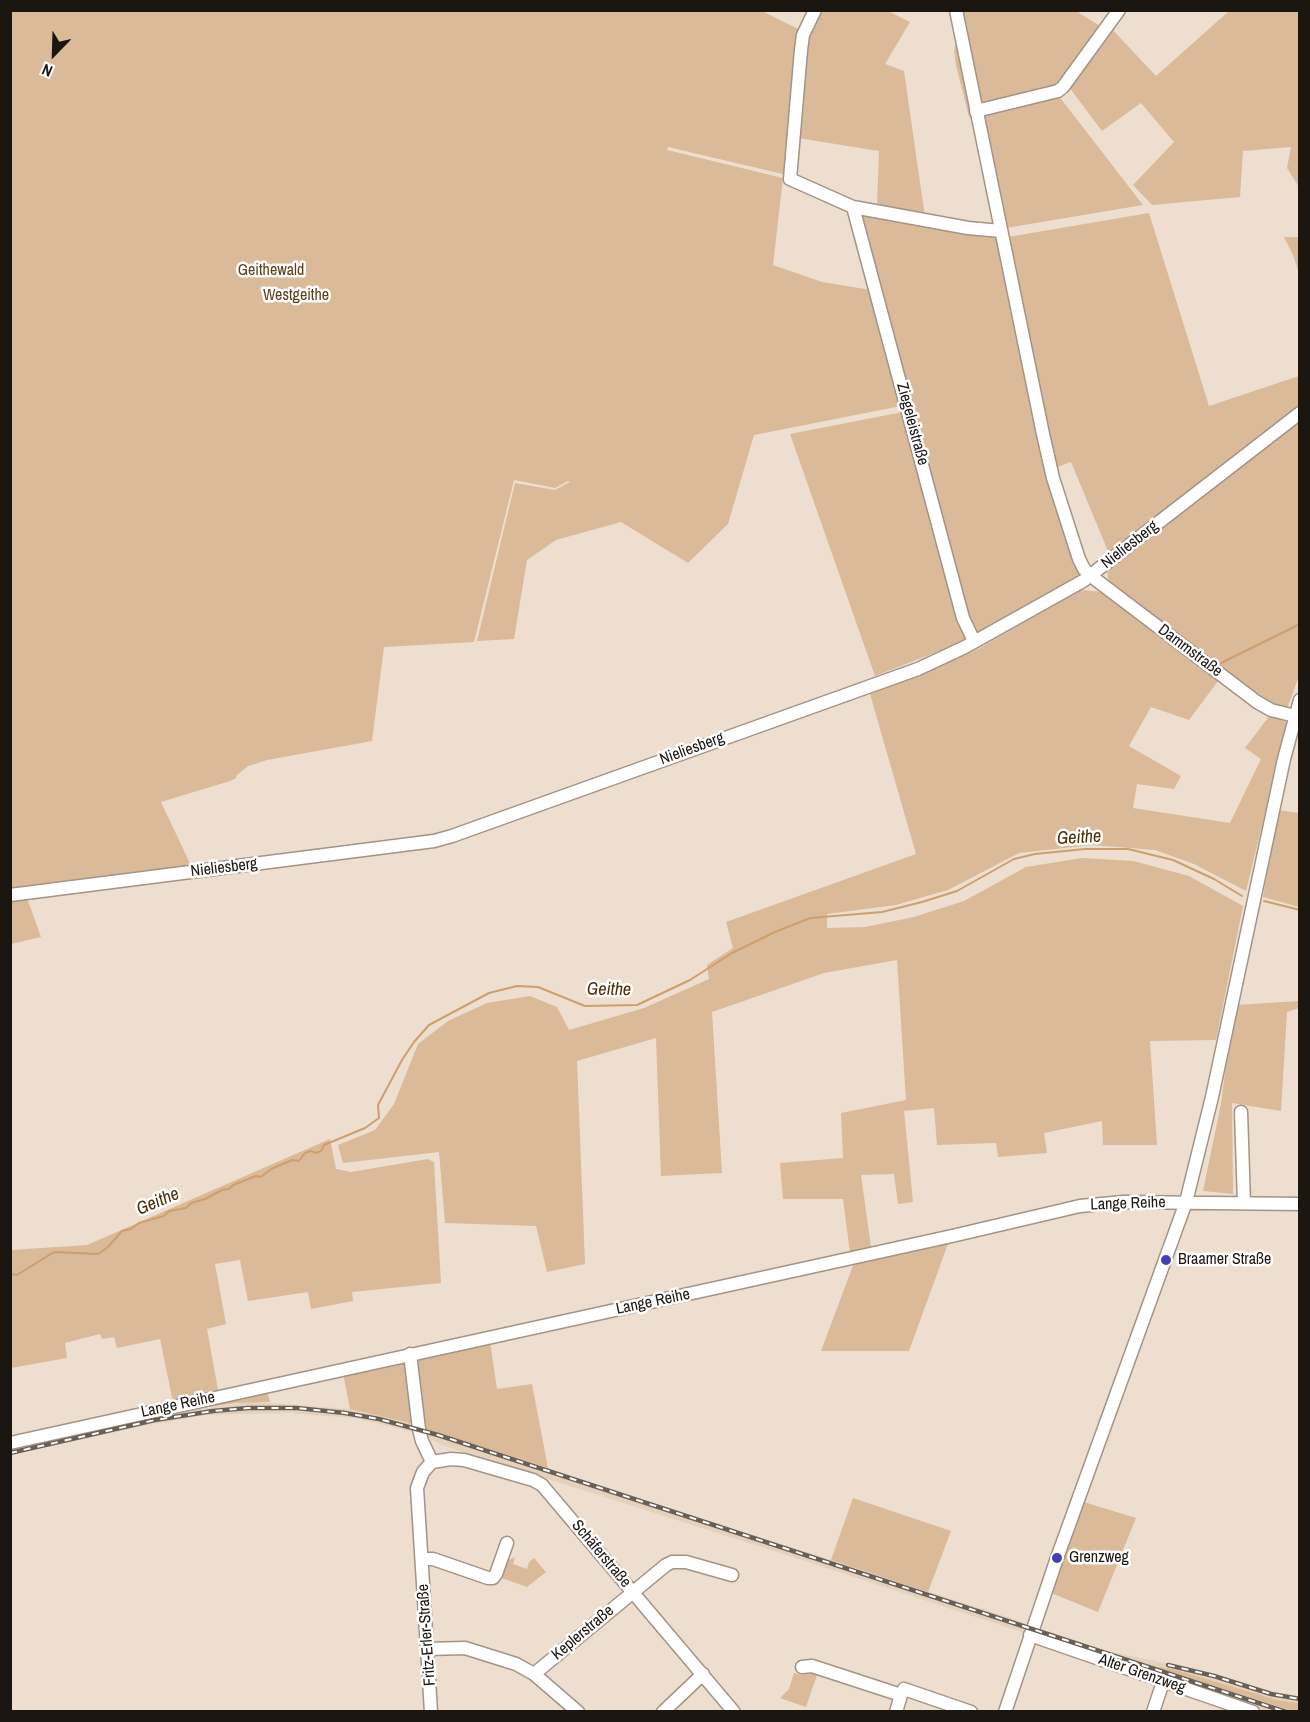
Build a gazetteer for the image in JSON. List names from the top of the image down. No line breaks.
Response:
{"streets":{"street":["Ziegeleistraße","Nieliesberg","Dammstraße","Lange Reihe","Schäferstraße","Keplerstraße","Fritz-Erler-Straße","Alter Grenzweg"]},"crossings":[["Ziegeleistraße","Nieliesberg"],["Nieliesberg","Dammstraße"],["Schäferstraße","Keplerstraße"],["Schäferstraße","Fritz-Erler-Straße"]],"water":["Geithe"],"parks":["Geithewald","Westgeithe"],"places":["Braamer Straße","Grenzweg"],"north":"bottom left"}
